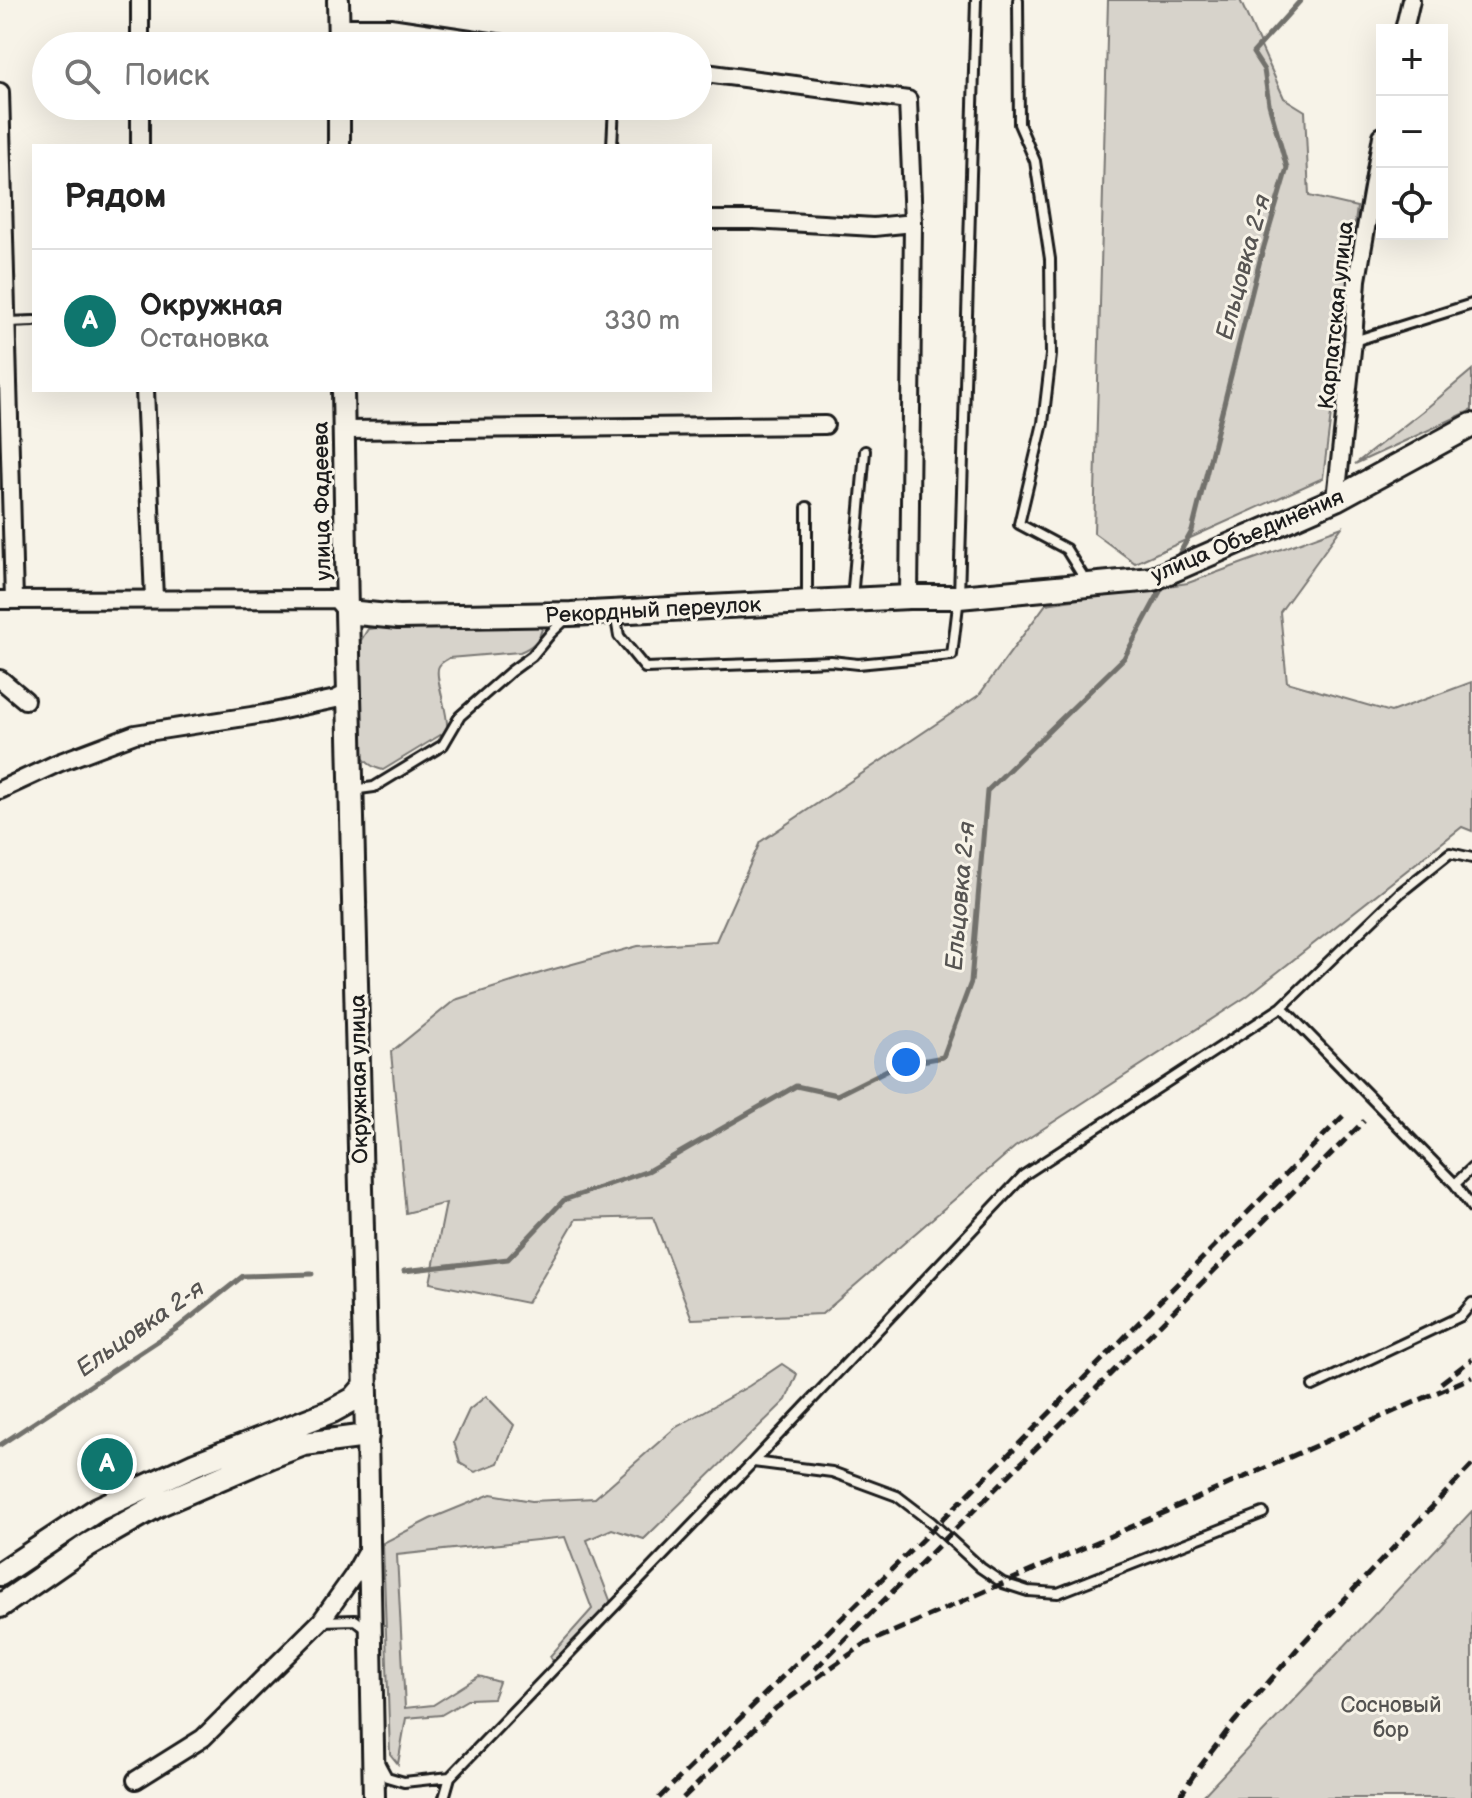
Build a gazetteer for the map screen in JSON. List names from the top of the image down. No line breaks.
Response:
{"streets":{"main road":["улица Объединения","Рекордный переулок","Окружная улица"],"street":["Карпатская улица","улица Фадеева"]},"crossings":[["Карпатская улица","улица Объединения"],["улица Фадеева","Рекордный переулок"],["улица Фадеева","Окружная улица"],["улица Объединения","Рекордный переулок"],["Рекордный переулок","Окружная улица"]],"water":["Ельцовка 2-я"],"parks":["Сосновый бор"],"page":{"map_buttons":["+","−"],"search":"Поиск","heading":"Рядом","list":[{"mark":"A","name":"Окружная","note":"Остановка","value":"330 m"}],"pins":"A"}}
